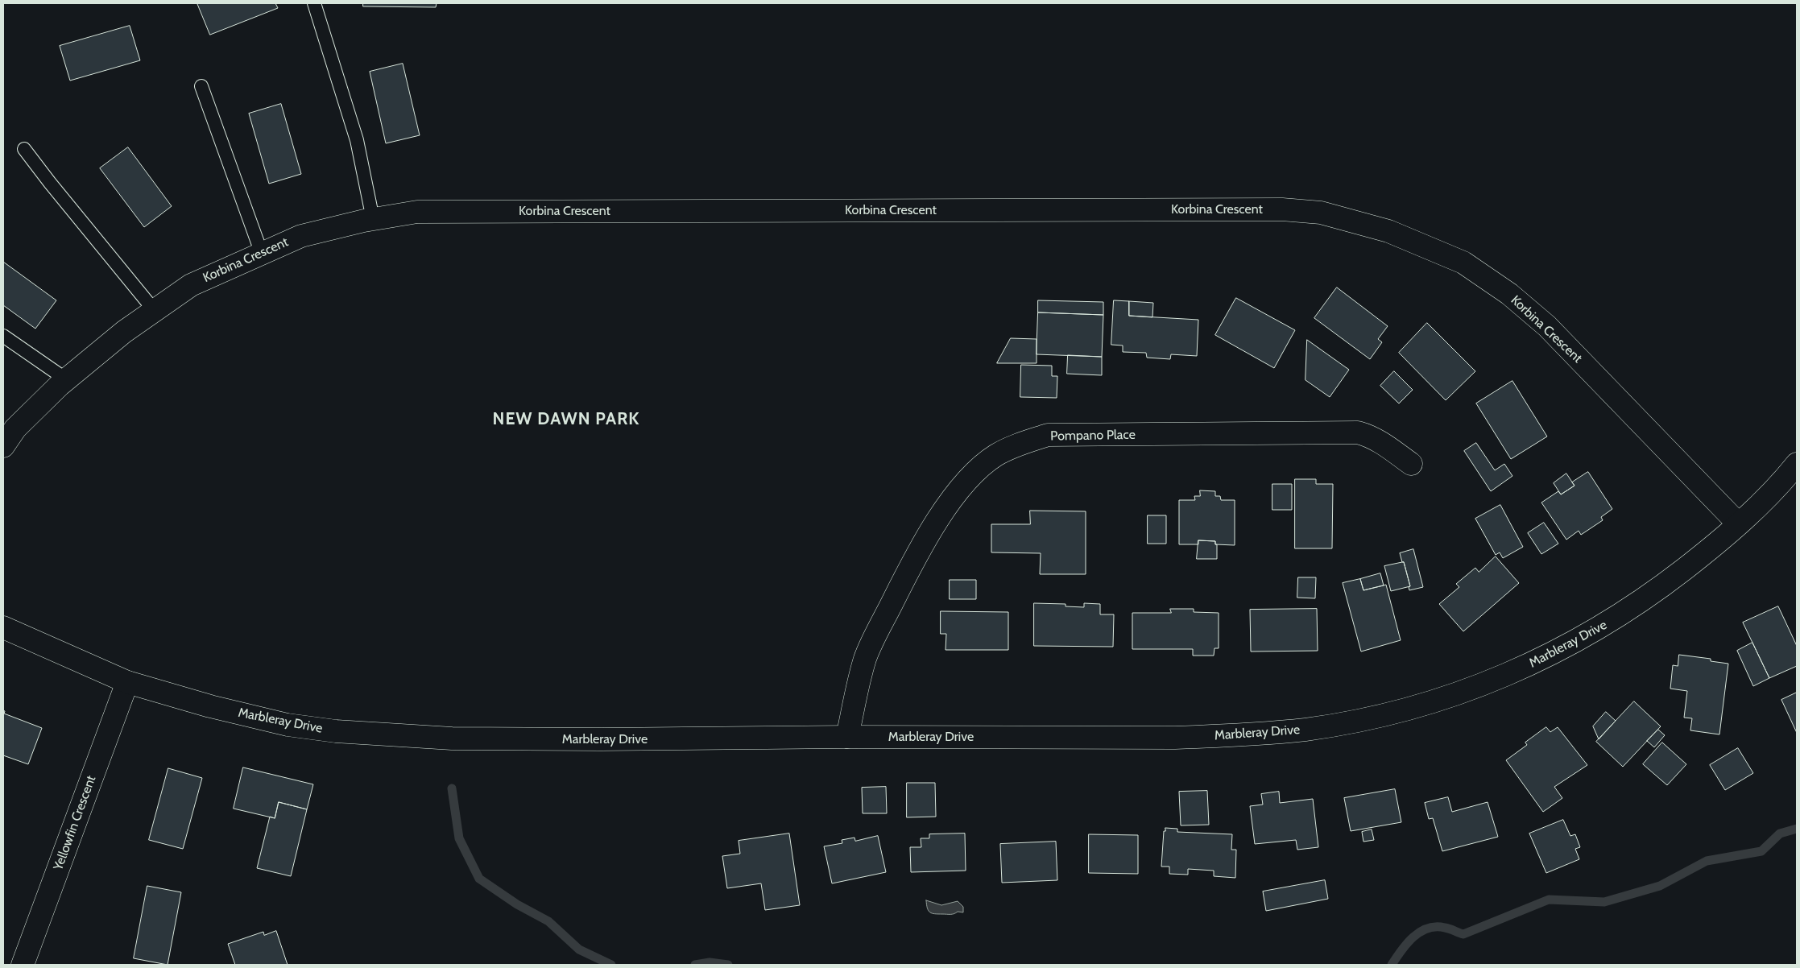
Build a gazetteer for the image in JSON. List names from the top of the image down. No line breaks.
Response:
{"streets":{"street":["Korbina Crescent","Pompano Place","Marbleray Drive","Yellowfin Crescent"]},"crossings":[["Korbina Crescent","Marbleray Drive"],["Pompano Place","Marbleray Drive"],["Marbleray Drive","Yellowfin Crescent"]],"districts":["NEW DAWN PARK"]}
